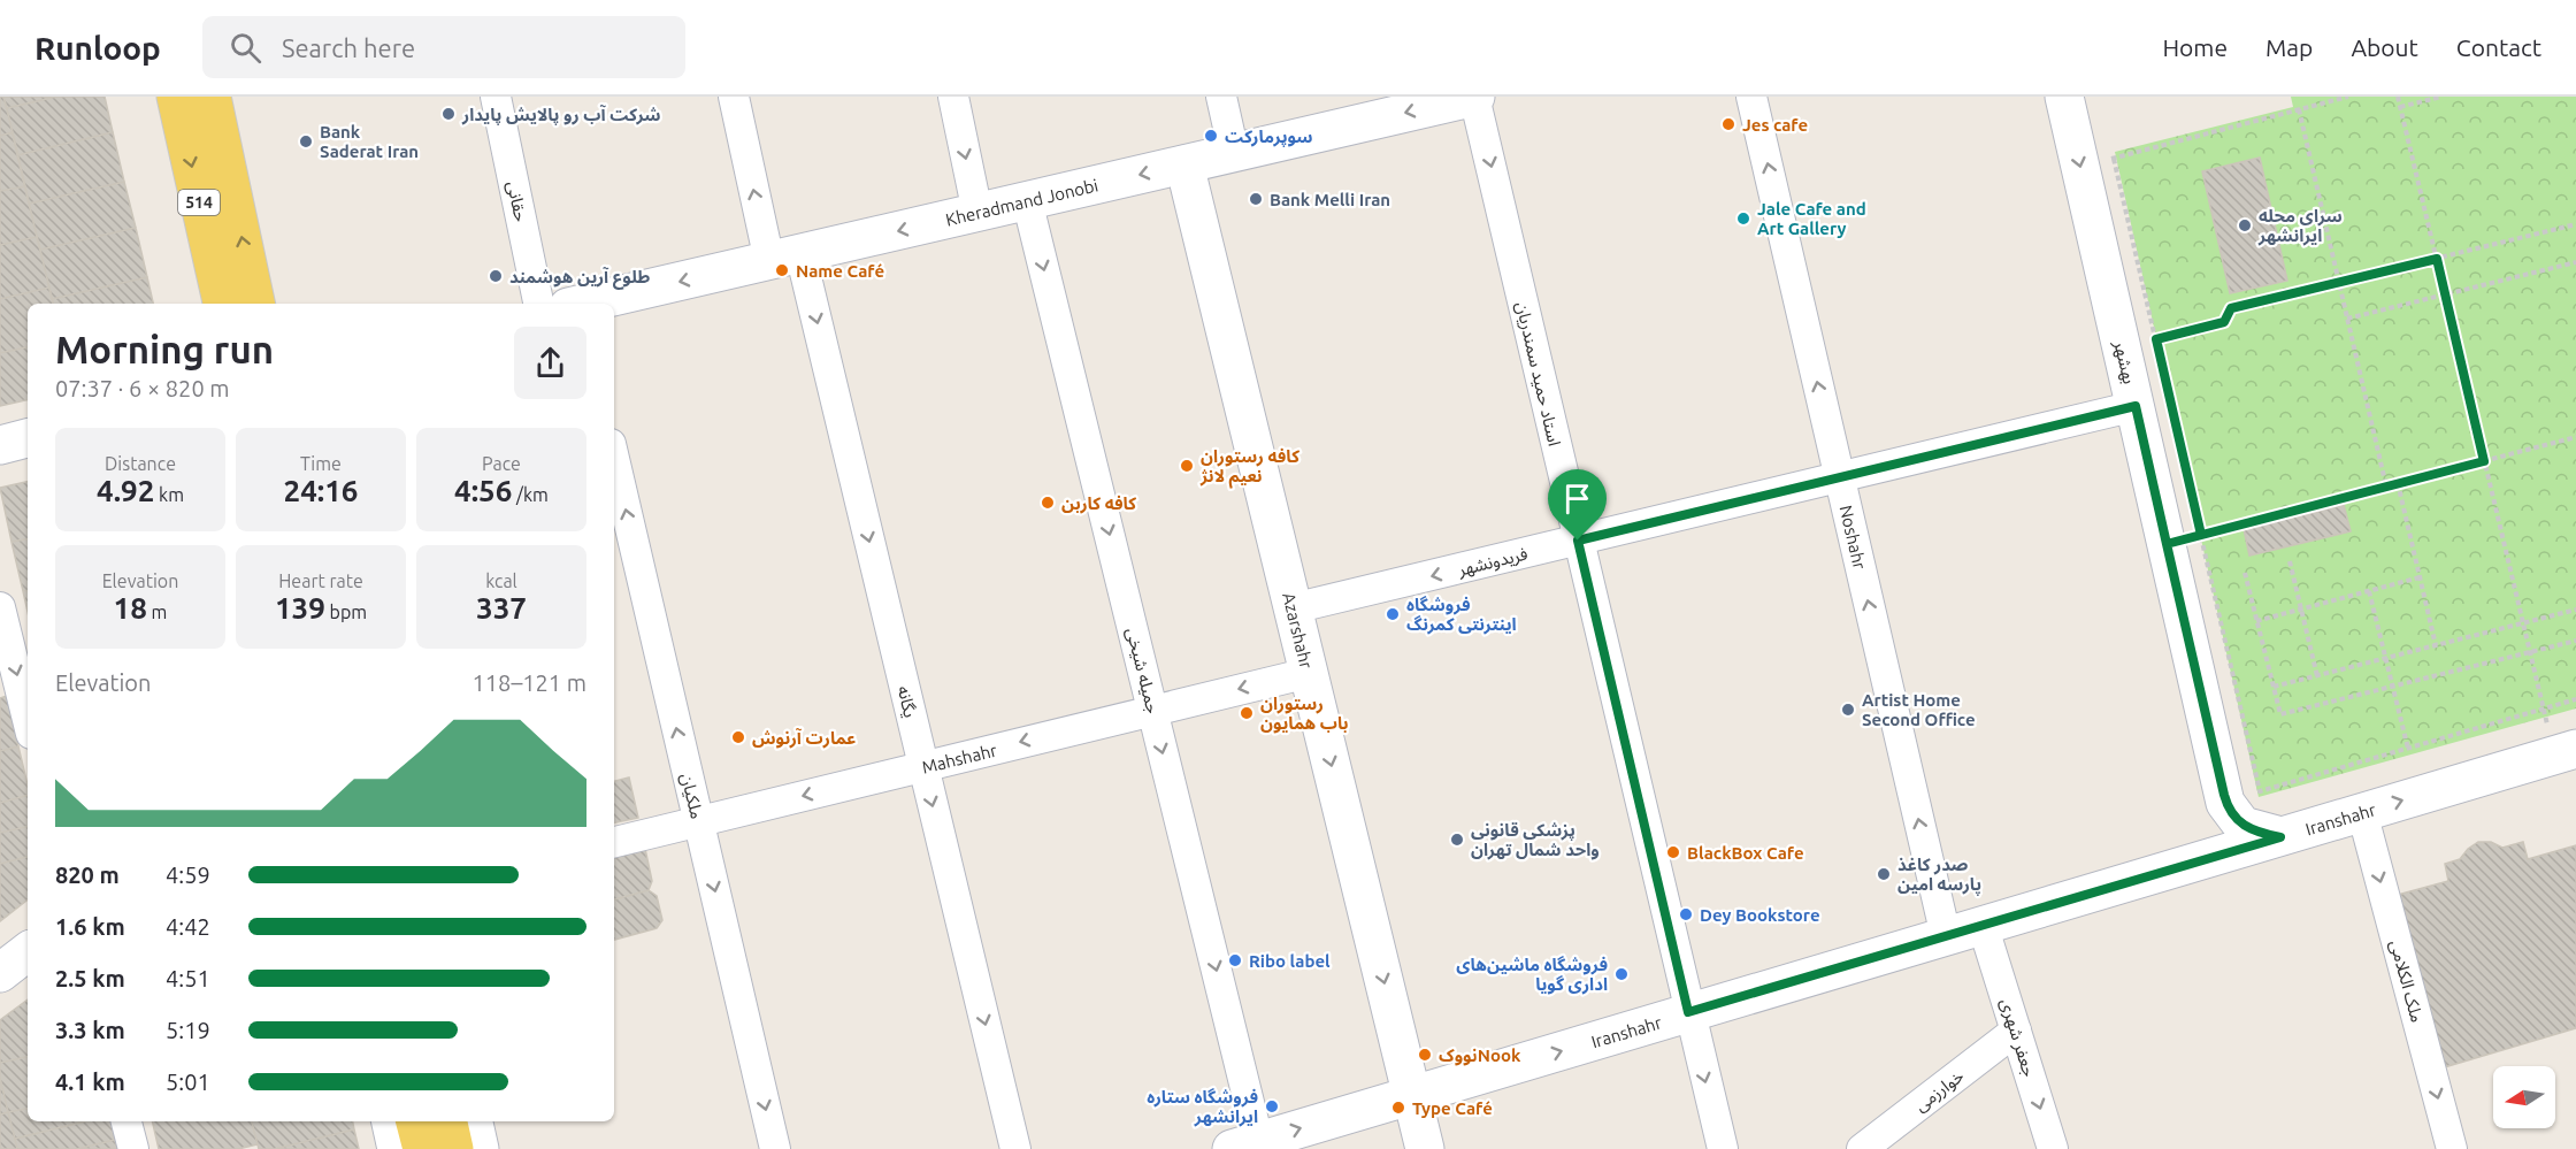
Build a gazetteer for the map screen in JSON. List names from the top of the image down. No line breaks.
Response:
{"streets":{"main road":["514"],"street":["حقانی","Kheradmand Jonobi","بهشهر","استاد حمید سمندریان","Noshahr","فریدونشهر","Azarshahr","جمیله شیخی","یگانه","Mahshahr","ملکیان","Iranshahr","ملک الکلامی","جعفر شهری","خوارزمی"]},"crossings":[["Kheradmand Jonobi","استاد حمید سمندریان"],["Kheradmand Jonobi","Azarshahr"],["Kheradmand Jonobi","جمیله شیخی"],["Kheradmand Jonobi","یگانه"],["بهشهر","فریدونشهر"],["بهشهر","Iranshahr"],["استاد حمید سمندریان","فریدونشهر"],["استاد حمید سمندریان","Iranshahr"],["Noshahr","فریدونشهر"],["Noshahr","Iranshahr"],["فریدونشهر","Azarshahr"],["Azarshahr","Mahshahr"],["Azarshahr","Iranshahr"],["جمیله شیخی","Mahshahr"],["جمیله شیخی","Iranshahr"],["یگانه","Mahshahr"],["Mahshahr","ملکیان"],["Iranshahr","ملک الکلامی"],["Iranshahr","جعفر شهری"],["جعفر شهری","خوارزمی"]],"one_way":["Kheradmand Jonobi","استاد حمید سمندریان","Noshahr","Azarshahr","جمیله شیخی","Mahshahr","Iranshahr","ملک الکلامی","جعفر شهری"],"places":["شرکت آب رو پالایش پایدار","Jes cafe","سوپرمارکت","Bank Saderat Iran","Bank Melli Iran","Jale Cafe and Art Gallery","سرای محله ایرانشهر","Name Café","طلوع آرین هوشمند","کافه رستوران نعیم لانژ","کافه کاربن","فروشگاه اینترنتی کمرنگ","Artist Home Second Office","رستوران باب همایون","عمارت آرنوش","پزشکی قانونی واحد شمال تهران","BlackBox Cafe","صدر کاغذ پارسه امین","Dey Bookstore","Ribo label","فروشگاه ماشین‌های اداری گویا","نووکNook","فروشگاه ستاره ایرانشهر","Type Café"],"north":"left","page":{"header":"Runloop","search":"Search here","nav":["Home","Map","About","Contact"],"heading":["Morning run","07:37 · 6 × 820 m"],"stats":[["Distance","4.92 km"],["Time","24:16"],["Pace","4:56 /km"],["Elevation","18 m"],["Heart rate","139 bpm"],["kcal","337"]],"chart":["Elevation","118–121 m"],"list":[{"name":"820 m","note":"4:59"},{"name":"1.6 km","note":"4:42"},{"name":"2.5 km","note":"4:51"},{"name":"3.3 km","note":"5:19"},{"name":"4.1 km","note":"5:01"}]}}
